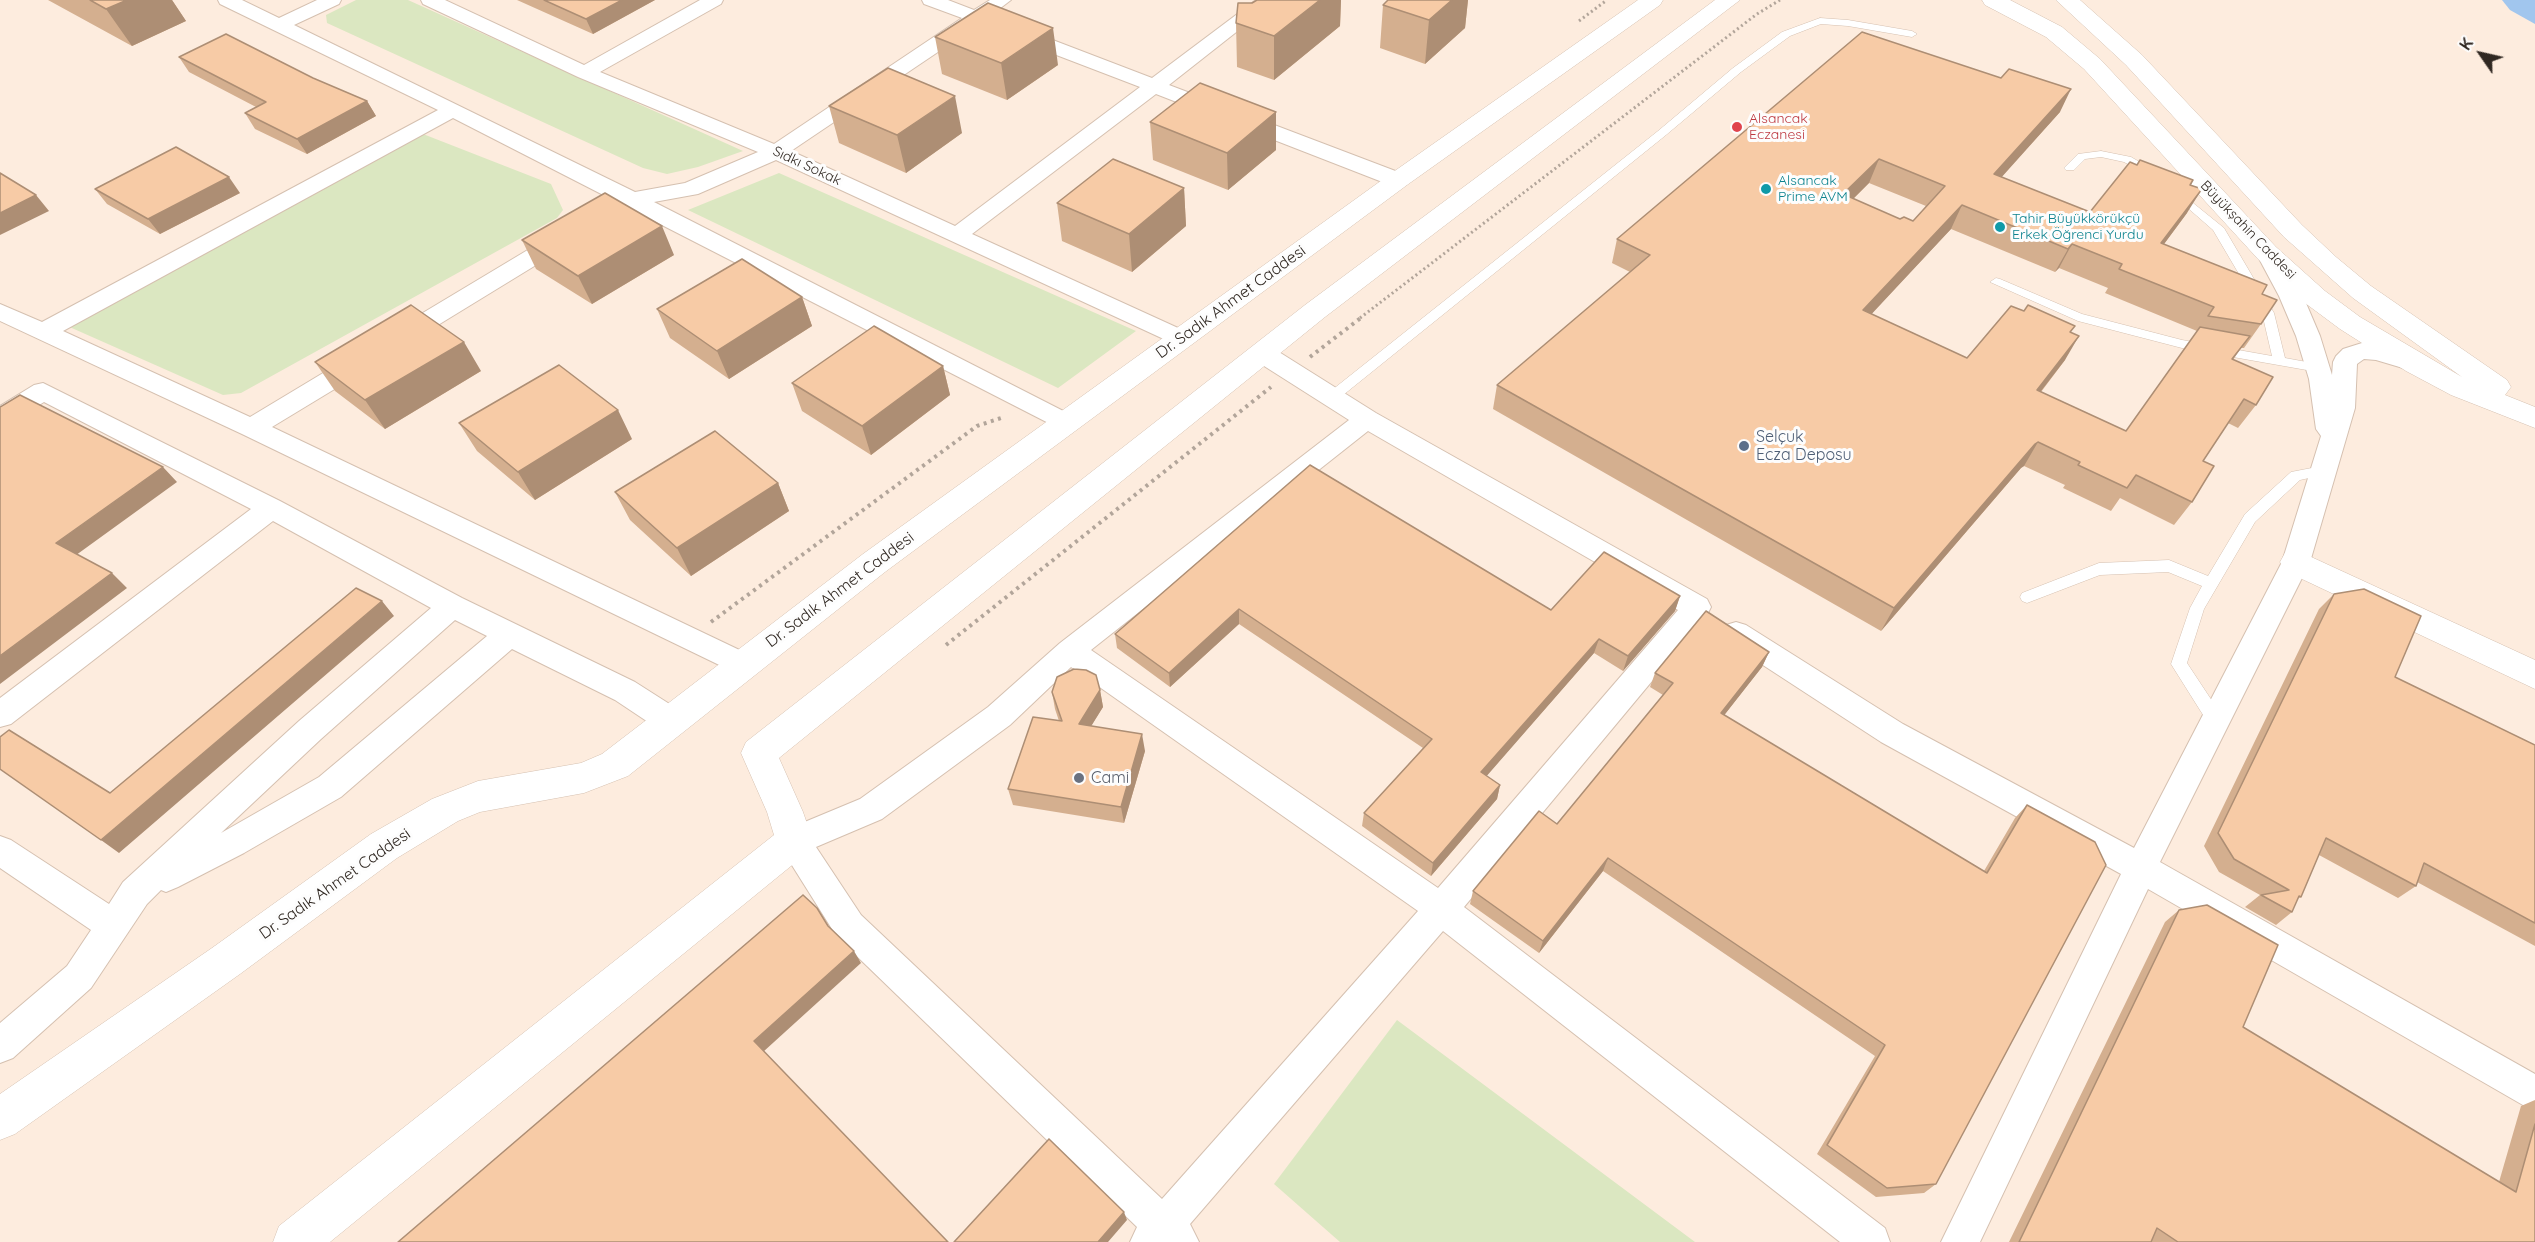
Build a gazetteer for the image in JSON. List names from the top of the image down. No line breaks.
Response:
{"streets":{"main road":["Büyükşahin Caddesi","Dr. Sadık Ahmet Caddesi"],"street":["Sıdkı Sokak"]},"crossings":[["Sıdkı Sokak","Dr. Sadık Ahmet Caddesi"]],"places":["Alsancak Eczanesi","Alsancak Prime AVM","Tahir Büyükkörükçü Erkek Öğrenci Yurdu","Selçuk Ecza Deposu","Cami"],"north":"top left"}
